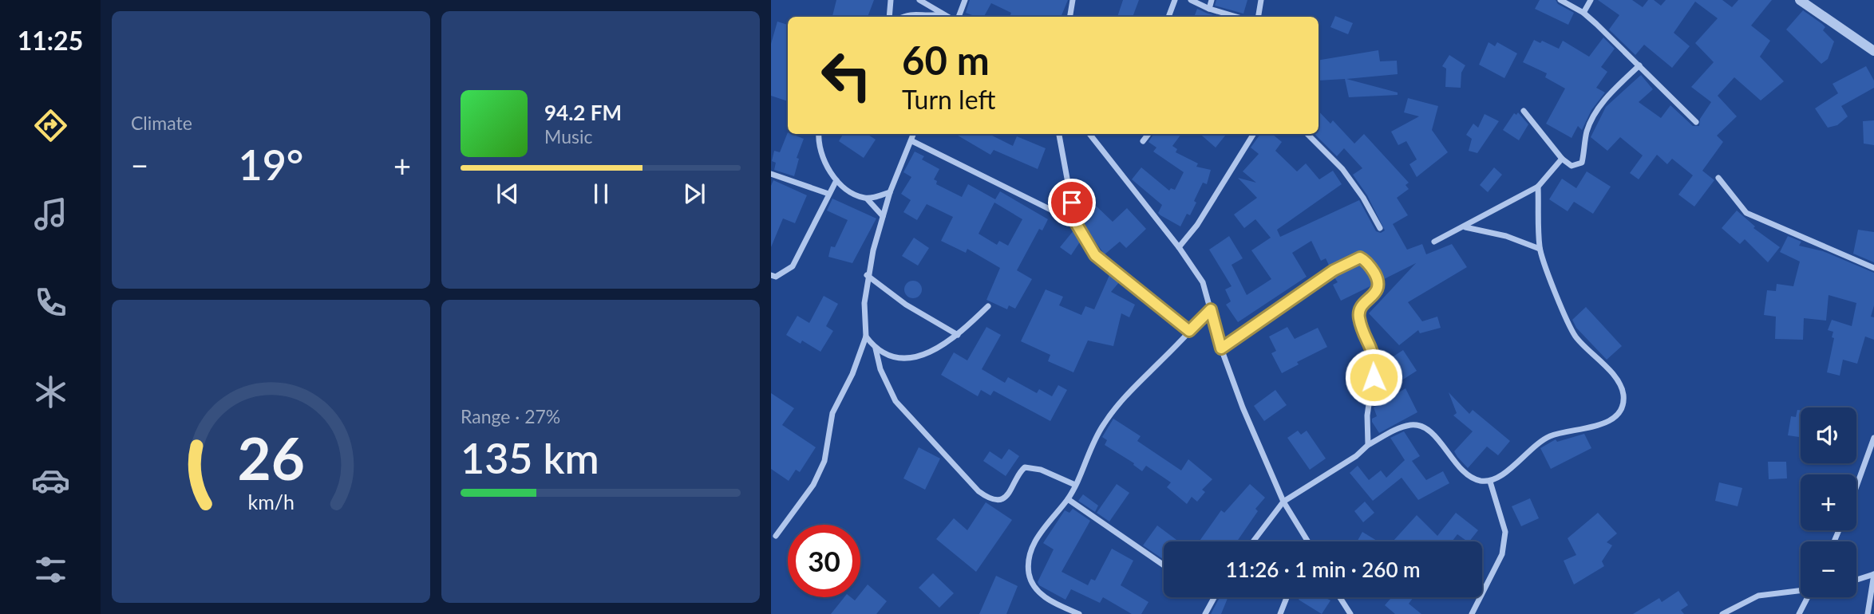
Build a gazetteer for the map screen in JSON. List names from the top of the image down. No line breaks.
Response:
{"page":{"tabs":"11:25","tile":["Climate",["Range · 27%","135 km"]],"turn":["60 m","Turn left"],"song":["94.2 FM","Music"],"heat":["−","19°","+"],"map_buttons":["+","−"],"limit":"30","trip":"11:26 · 1 min · 260 m","gauge":["26","km/h"]}}
